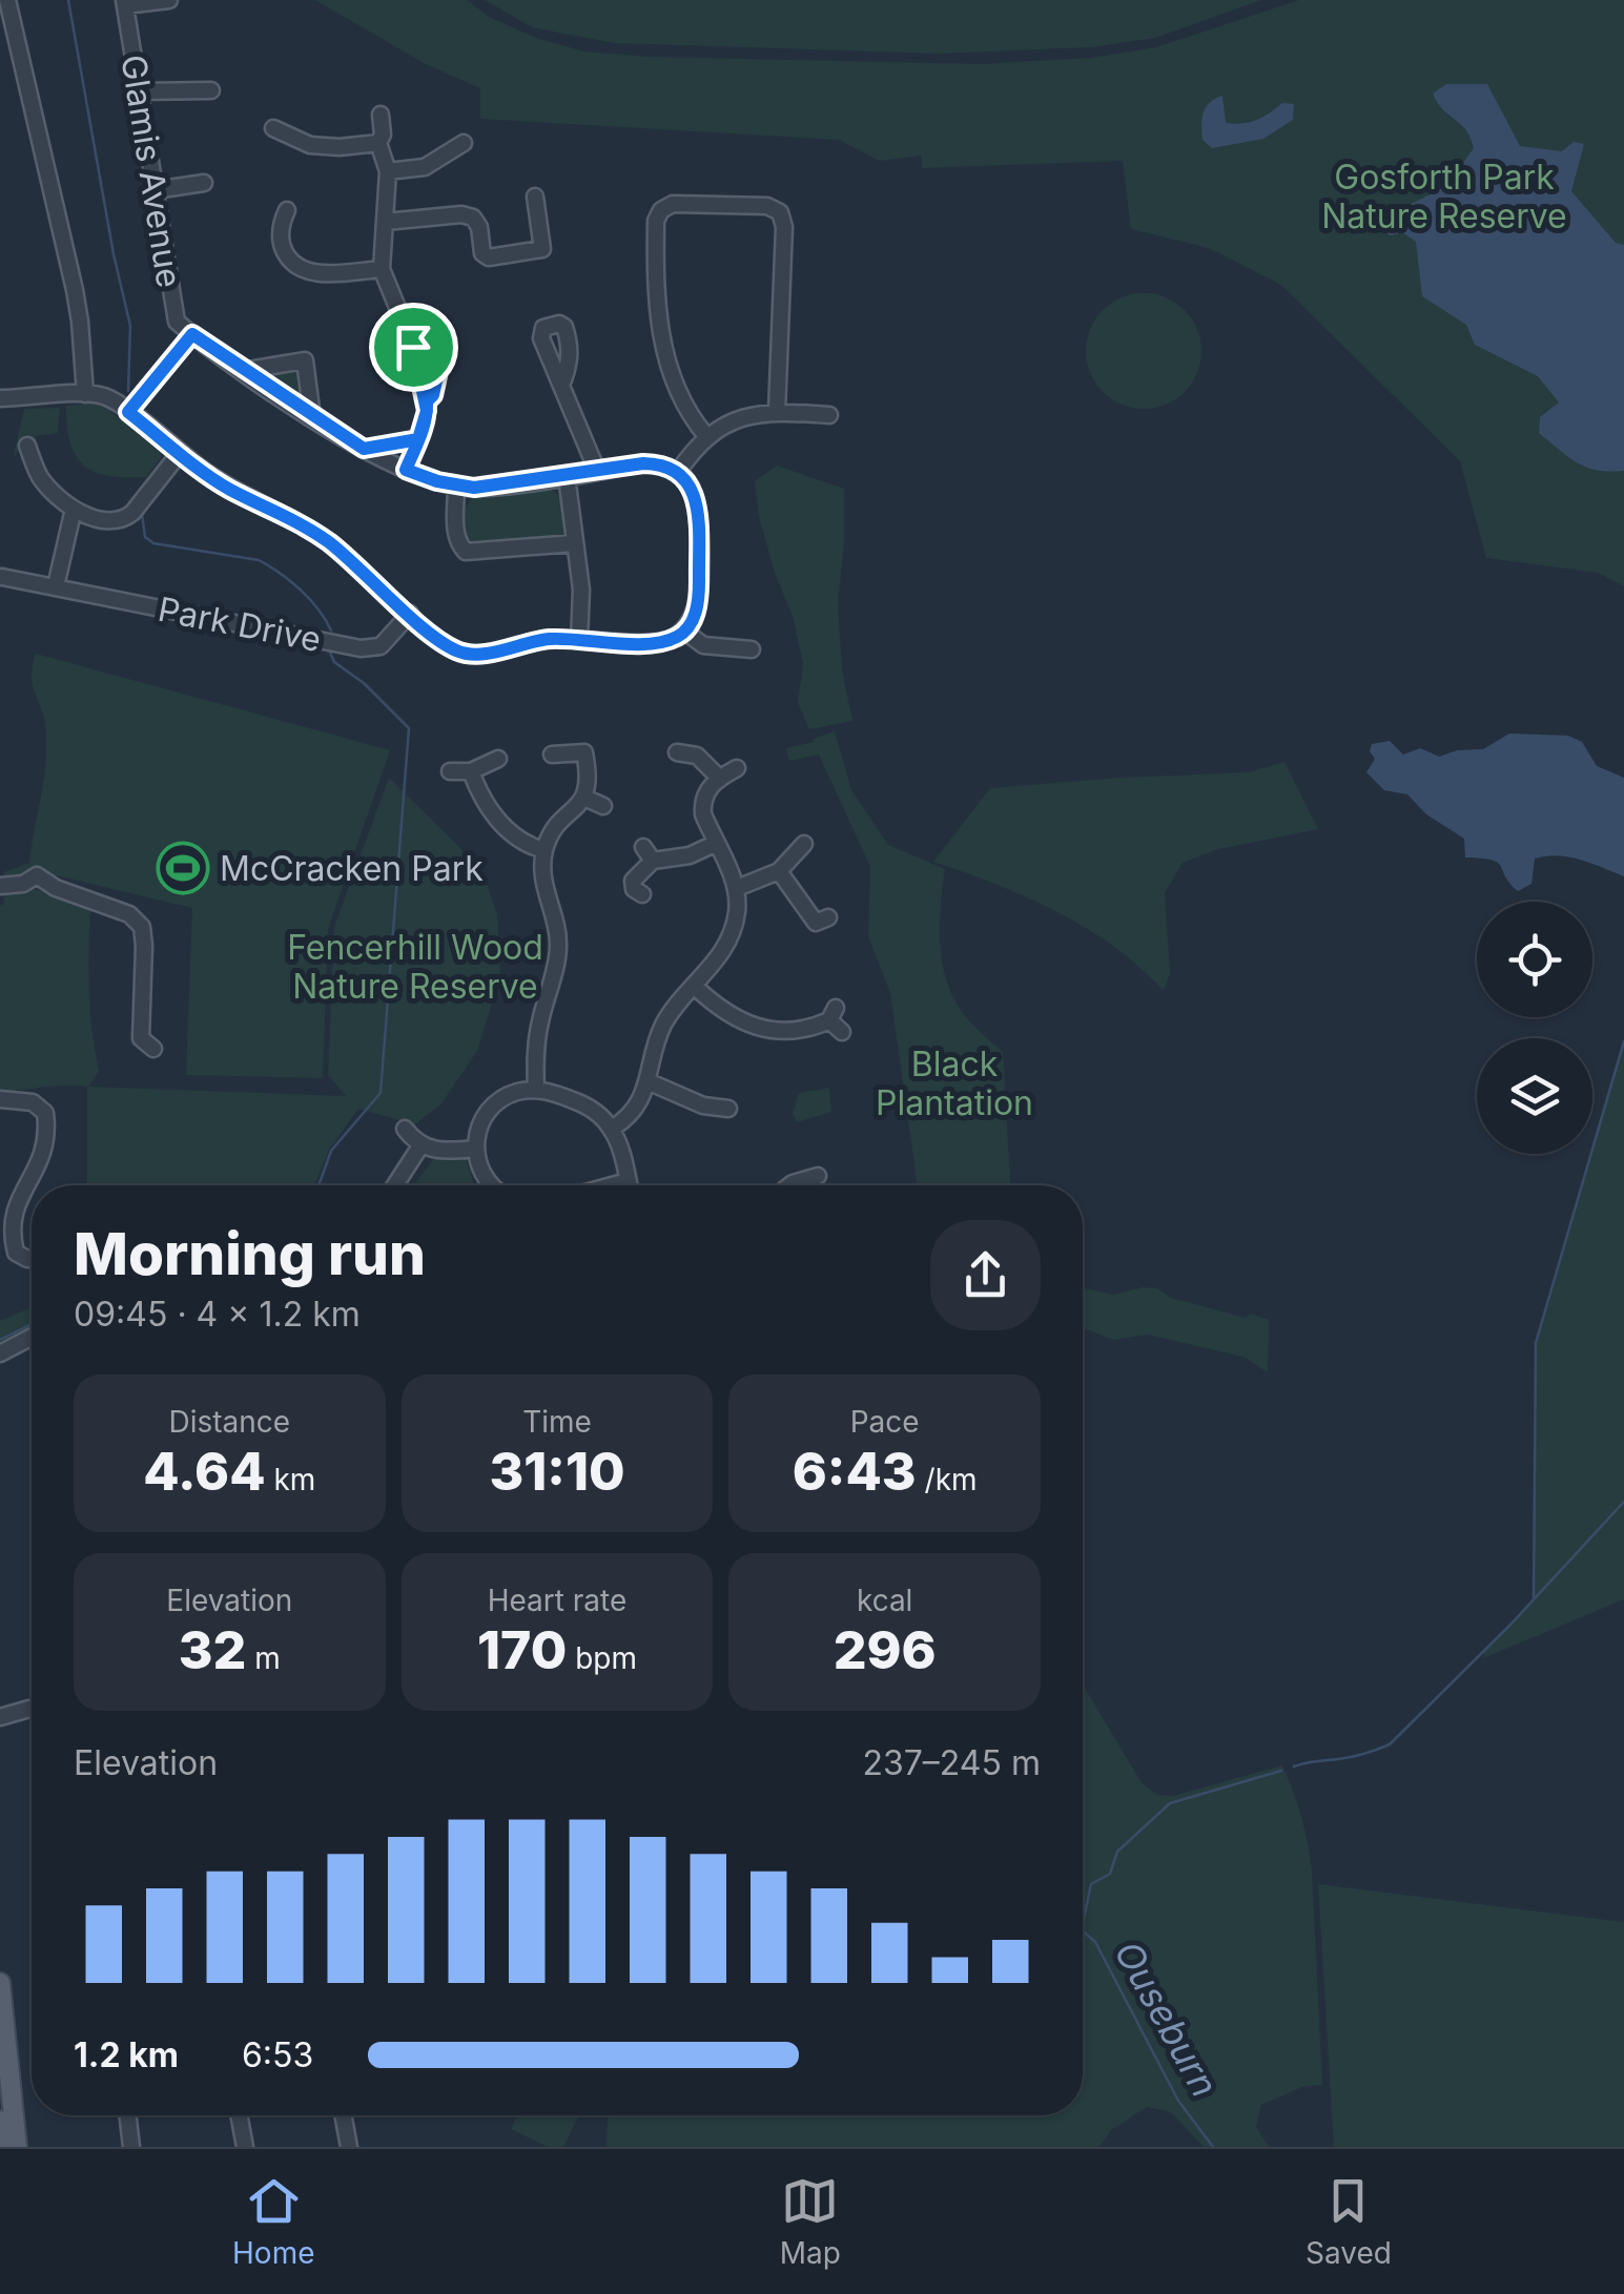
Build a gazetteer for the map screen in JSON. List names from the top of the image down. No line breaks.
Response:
{"streets":{"street":["Glamis Avenue","Park Drive"]},"water":["Ouseburn"],"parks":["Gosforth Park Nature Reserve","Fencerhill Wood Nature Reserve","Black Plantation"],"places":{"sports":["McCracken Park"]},"page":{"heading":["Morning run","09:45 · 4 × 1.2 km"],"stats":[["Distance","4.64 km"],["Time","31:10"],["Pace","6:43 /km"],["Elevation","32 m"],["Heart rate","170 bpm"],["kcal","296"]],"chart":["Elevation","237–245 m"],"list":[{"name":"1.2 km","note":"6:53"}],"tabs":["Home","Map","Saved"]}}
